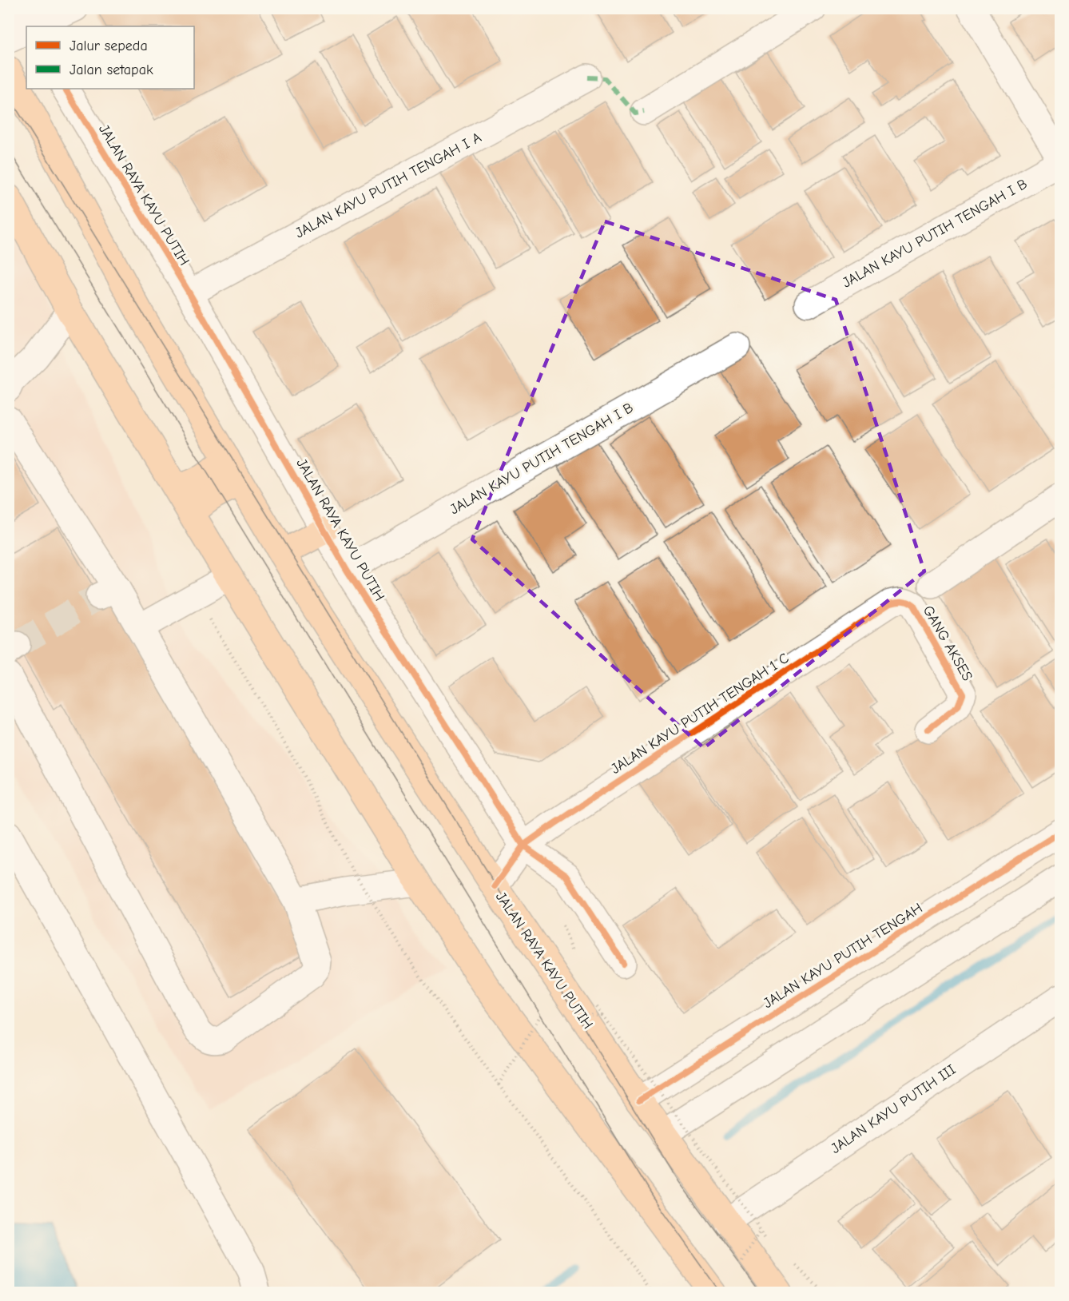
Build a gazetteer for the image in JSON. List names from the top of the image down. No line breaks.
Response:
{"streets":{"main road":["JALAN RAYA KAYU PUTIH"],"street":["JALAN KAYU PUTIH TENGAH I A","JALAN KAYU PUTIH TENGAH I B","GANG AKSES","JALAN KAYU PUTIH TENGAH 1 C","JALAN KAYU PUTIH TENGAH","JALAN KAYU PUTIH III"]},"crossings":[["JALAN KAYU PUTIH TENGAH I A","JALAN RAYA KAYU PUTIH"],["JALAN RAYA KAYU PUTIH","JALAN KAYU PUTIH TENGAH I B"],["JALAN RAYA KAYU PUTIH","JALAN KAYU PUTIH TENGAH 1 C"],["JALAN RAYA KAYU PUTIH","JALAN KAYU PUTIH TENGAH"],["JALAN RAYA KAYU PUTIH","JALAN KAYU PUTIH III"],["GANG AKSES","JALAN KAYU PUTIH TENGAH 1 C"]],"legend":["Jalur sepeda","Jalan setapak"]}
